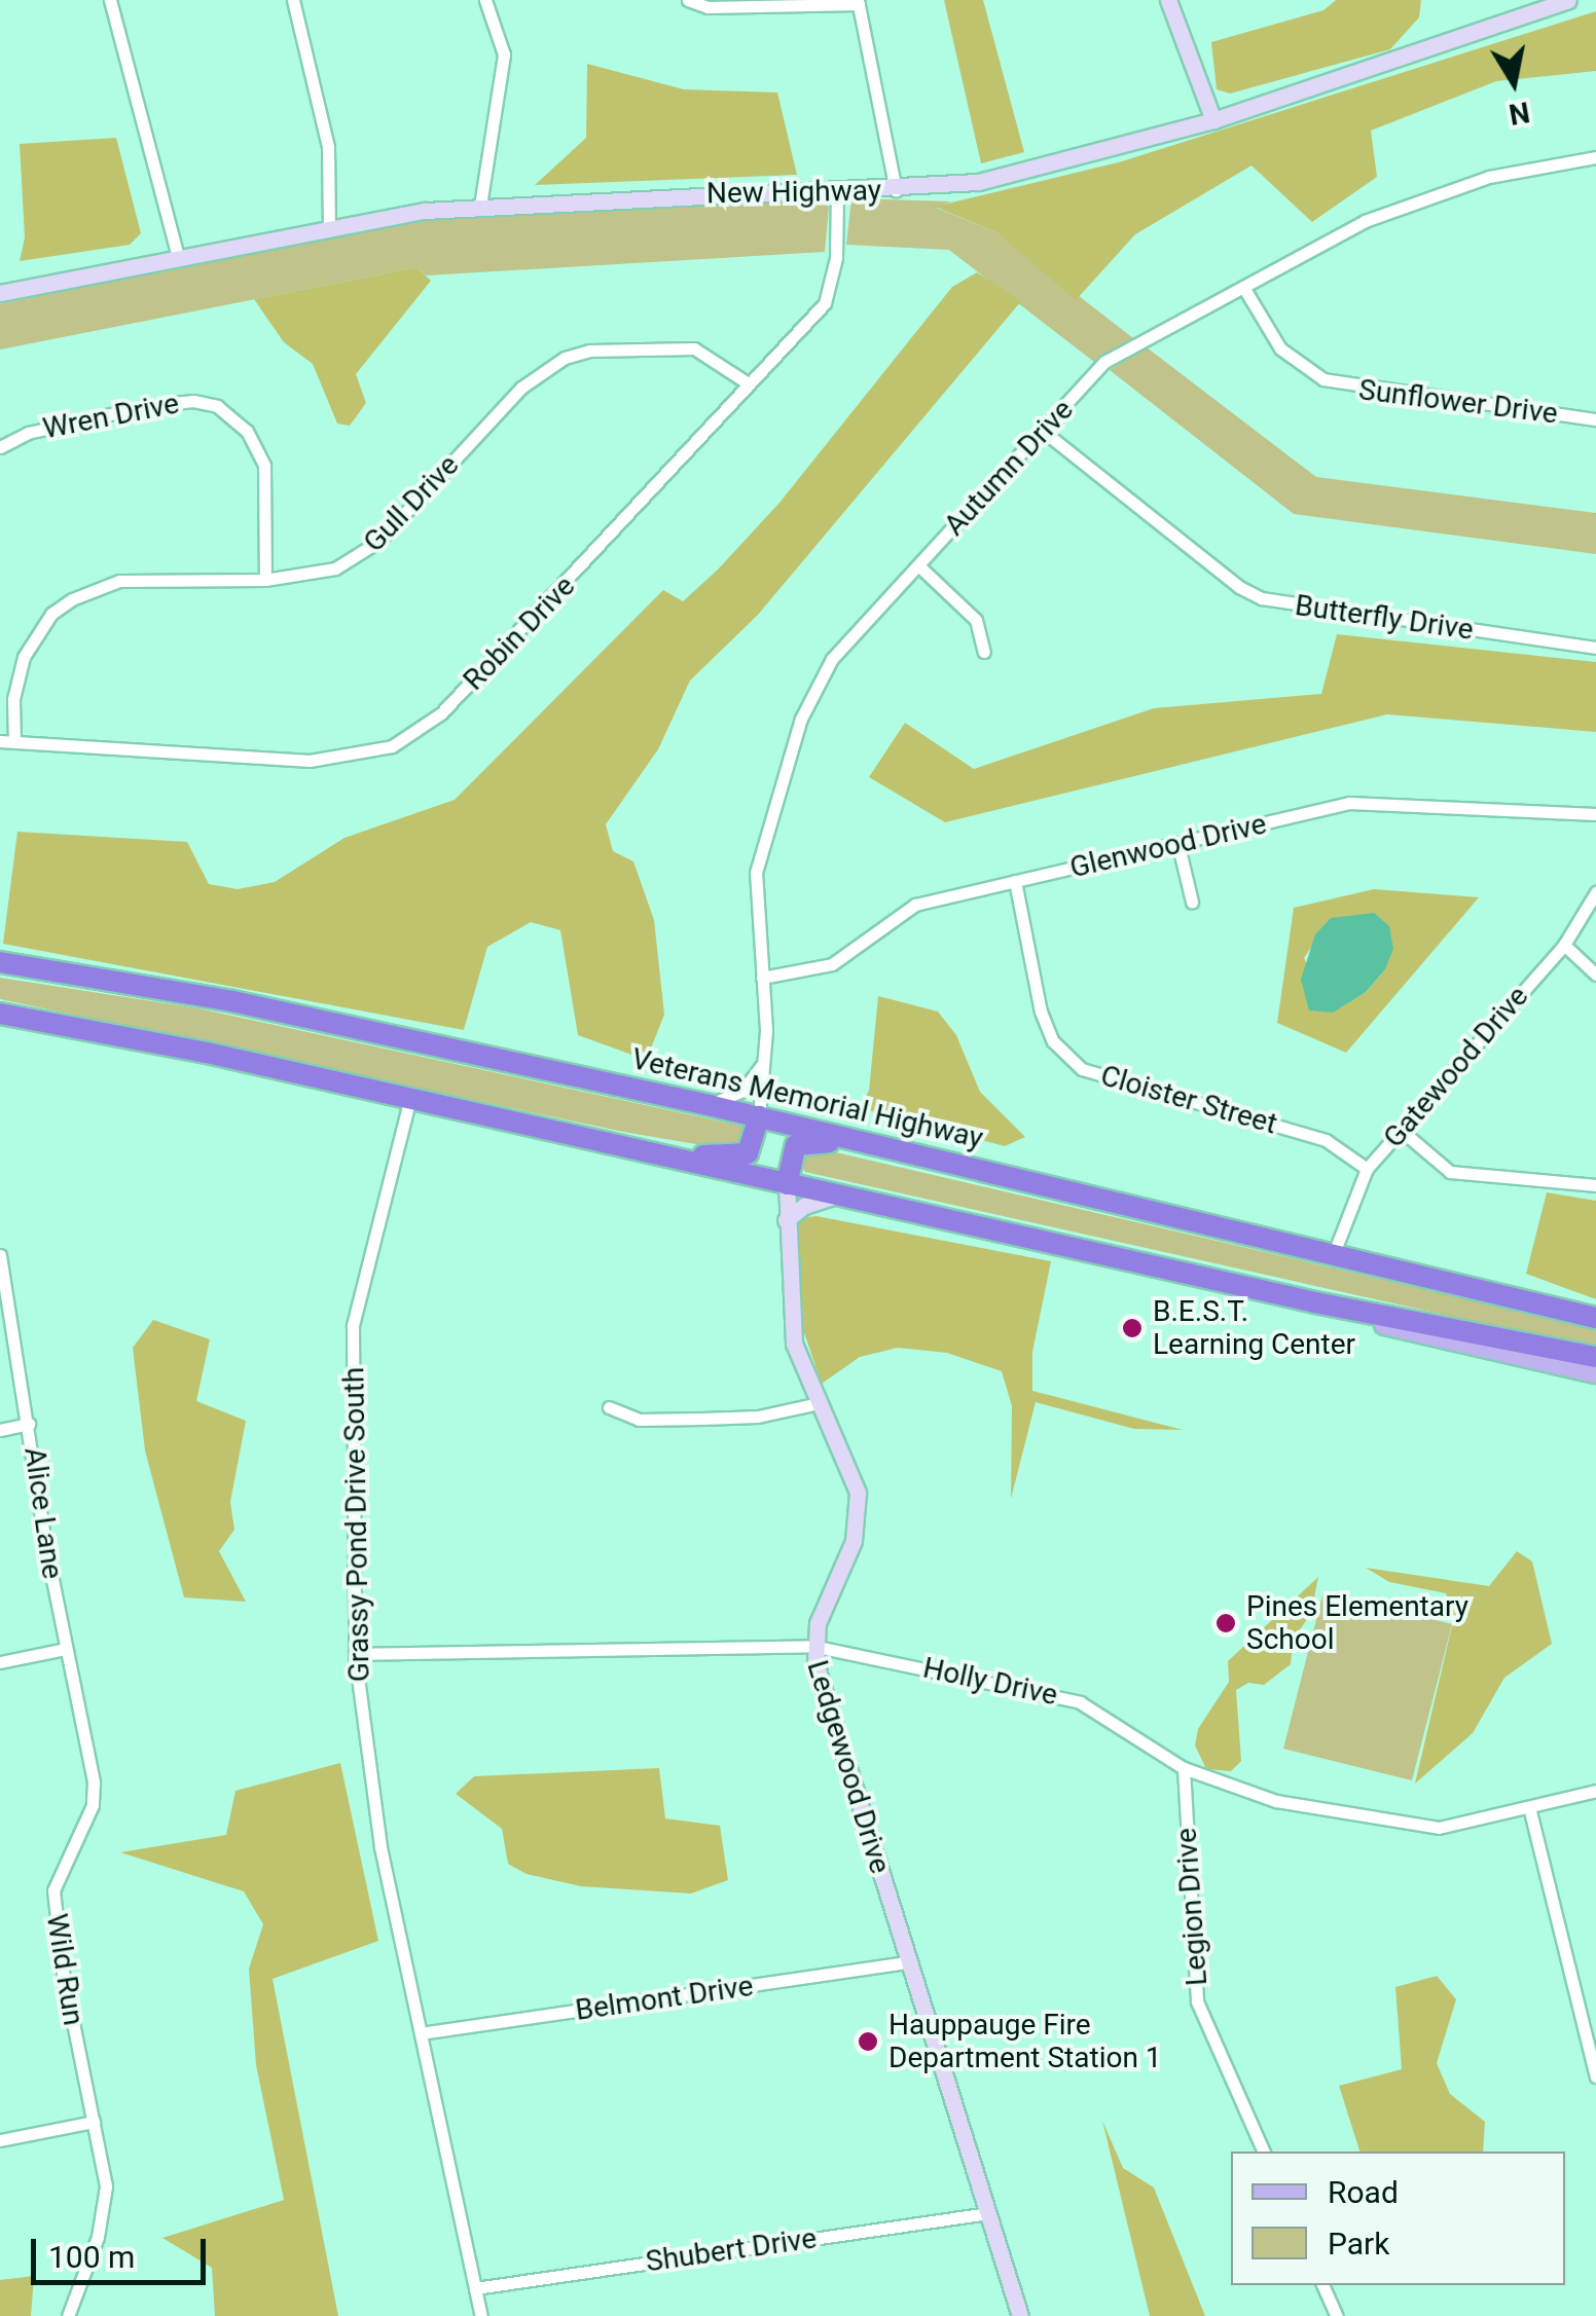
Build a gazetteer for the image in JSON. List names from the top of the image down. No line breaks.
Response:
{"streets":{"highway":["Veterans Memorial Highway"],"street":["New Highway","Sunflower Drive","Wren Drive","Autumn Drive","Gull Drive","Butterfly Drive","Robin Drive","Glenwood Drive","Gatewood Drive","Cloister Street","Alice Lane","Grassy Pond Drive South","Holly Drive","Ledgewood Drive","Legion Drive","Wild Run","Belmont Drive","Shubert Drive"]},"crossings":[["New Highway","Robin Drive"],["Sunflower Drive","Autumn Drive"],["Wren Drive","Gull Drive"],["Autumn Drive","Butterfly Drive"],["Autumn Drive","Glenwood Drive"],["Autumn Drive","Veterans Memorial Highway"],["Gull Drive","Robin Drive"],["Glenwood Drive","Cloister Street"],["Gatewood Drive","Veterans Memorial Highway"],["Gatewood Drive","Cloister Street"],["Alice Lane","Wild Run"],["Grassy Pond Drive South","Holly Drive"],["Grassy Pond Drive South","Belmont Drive"],["Grassy Pond Drive South","Shubert Drive"],["Holly Drive","Ledgewood Drive"],["Holly Drive","Legion Drive"],["Ledgewood Drive","Belmont Drive"],["Ledgewood Drive","Shubert Drive"]],"places":["B.E.S.T. Learning Center","Pines Elementary School","Hauppauge Fire Department Station 1"],"legend":["Road","Park"],"scale_bar":"100 m","north":"bottom"}
